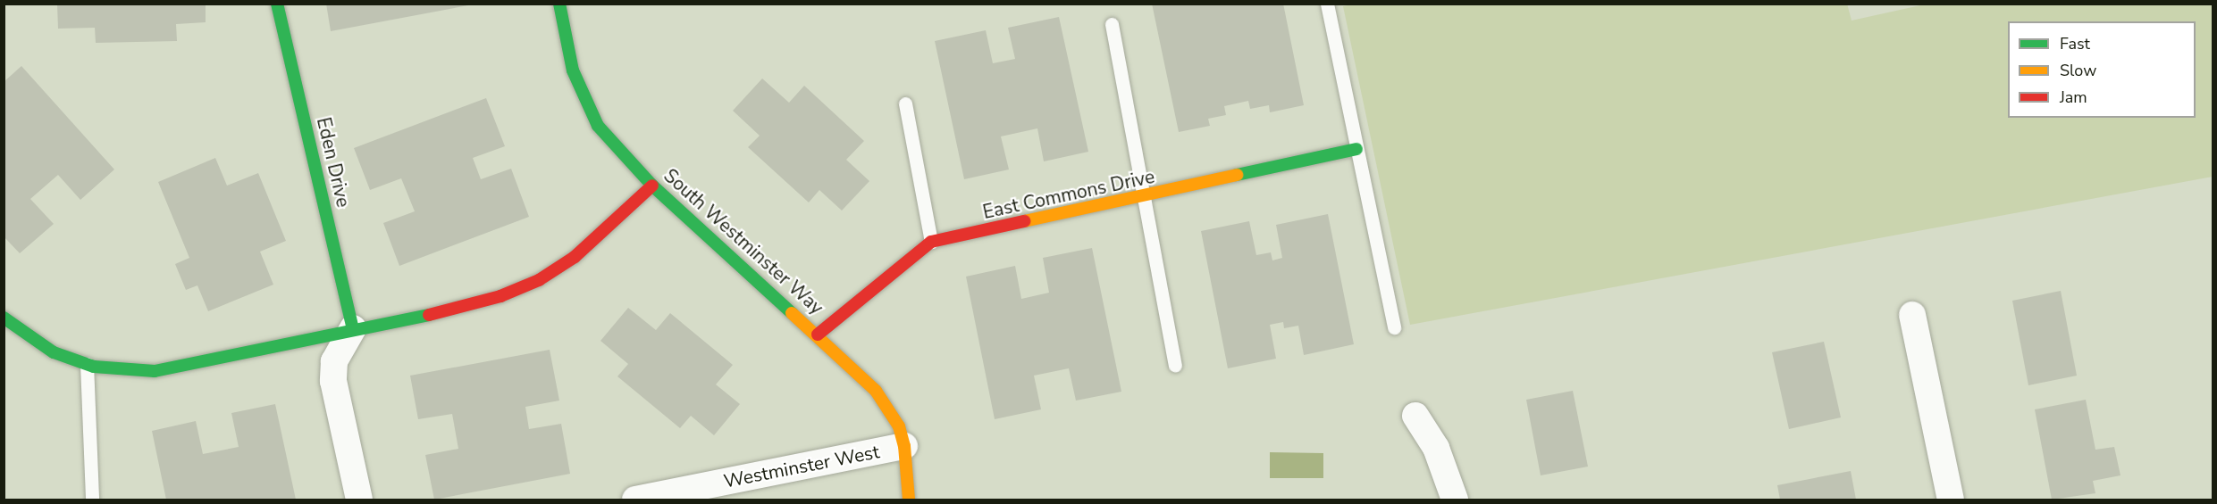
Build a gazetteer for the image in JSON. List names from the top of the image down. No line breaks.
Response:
{"streets":{"street":["Eden Drive","East Commons Drive","South Westminster Way","Westminster West"]},"crossings":[["East Commons Drive","South Westminster Way"],["South Westminster Way","Westminster West"]],"legend":["Fast","Slow","Jam"]}
